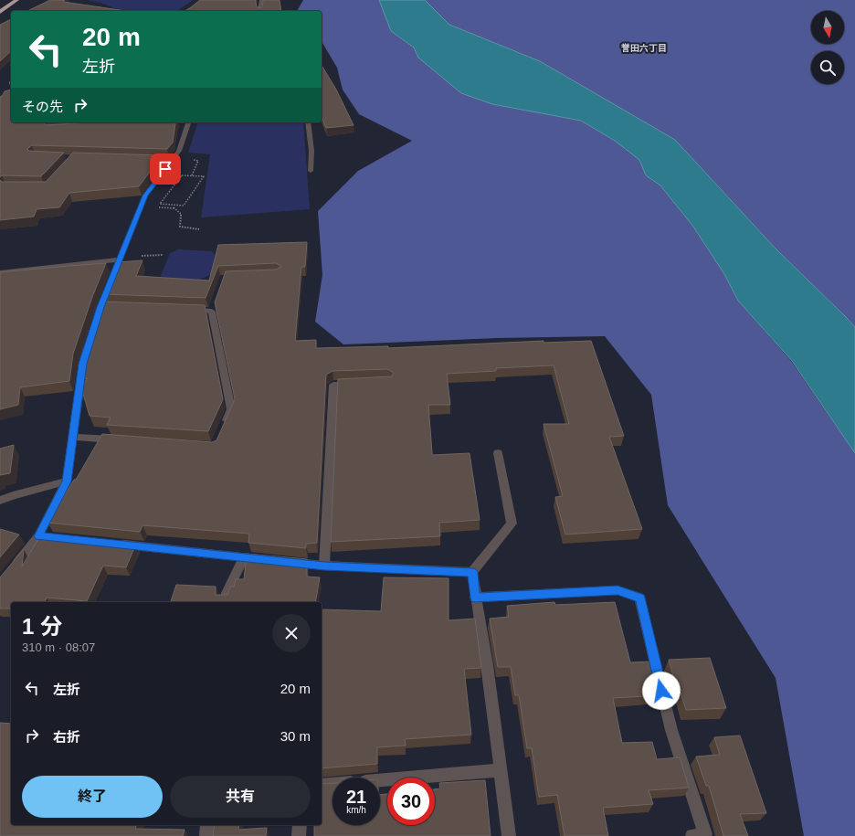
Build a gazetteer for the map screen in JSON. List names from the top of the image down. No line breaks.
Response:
{"districts":["誉田六丁目"],"north":"bottom","page":{"turn":["20 m","左折"],"then":"その先","heading":["1 分","310 m · 08:07"],"list":[{"name":"左折","value":"20 m"},{"name":"右折","value":"30 m"}],"buttons":["終了","共有"],"speed":"21 km/h","limit":"30"}}
